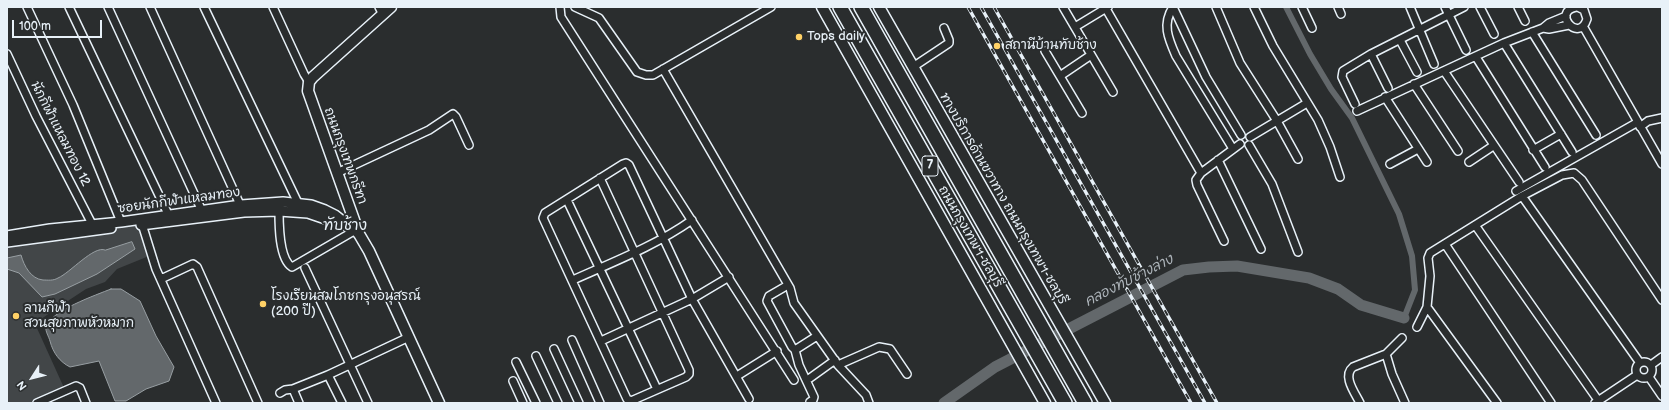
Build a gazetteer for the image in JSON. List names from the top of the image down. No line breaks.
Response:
{"streets":{"highway":["7","ถนนกรุงเทพฯ-ชลบุรี"],"main road":["ถนนกรุงเทพกรีฑา","ทางบริการด้านขวาทาง ถนนกรุงเทพฯ-ชลบุรี"],"street":["นักกีฬาแหลมทอง 12","ซอยนักกีฬาแหลมทอง"]},"crossings":[["นักกีฬาแหลมทอง 12","ซอยนักกีฬาแหลมทอง"],["ถนนกรุงเทพกรีฑา","ซอยนักกีฬาแหลมทอง"]],"districts":["ทับช้าง"],"water":["คลองทับช้างล่าง"],"places":["Tops daily","สถานีบ้านทับช้าง","โรงเรียนสมโภชกรุงอนุสรณ์ (200 ปี)","ลานกีฬา สวนสุขภาพหัวหมาก"],"scale_bar":"100 m","north":"bottom left"}
